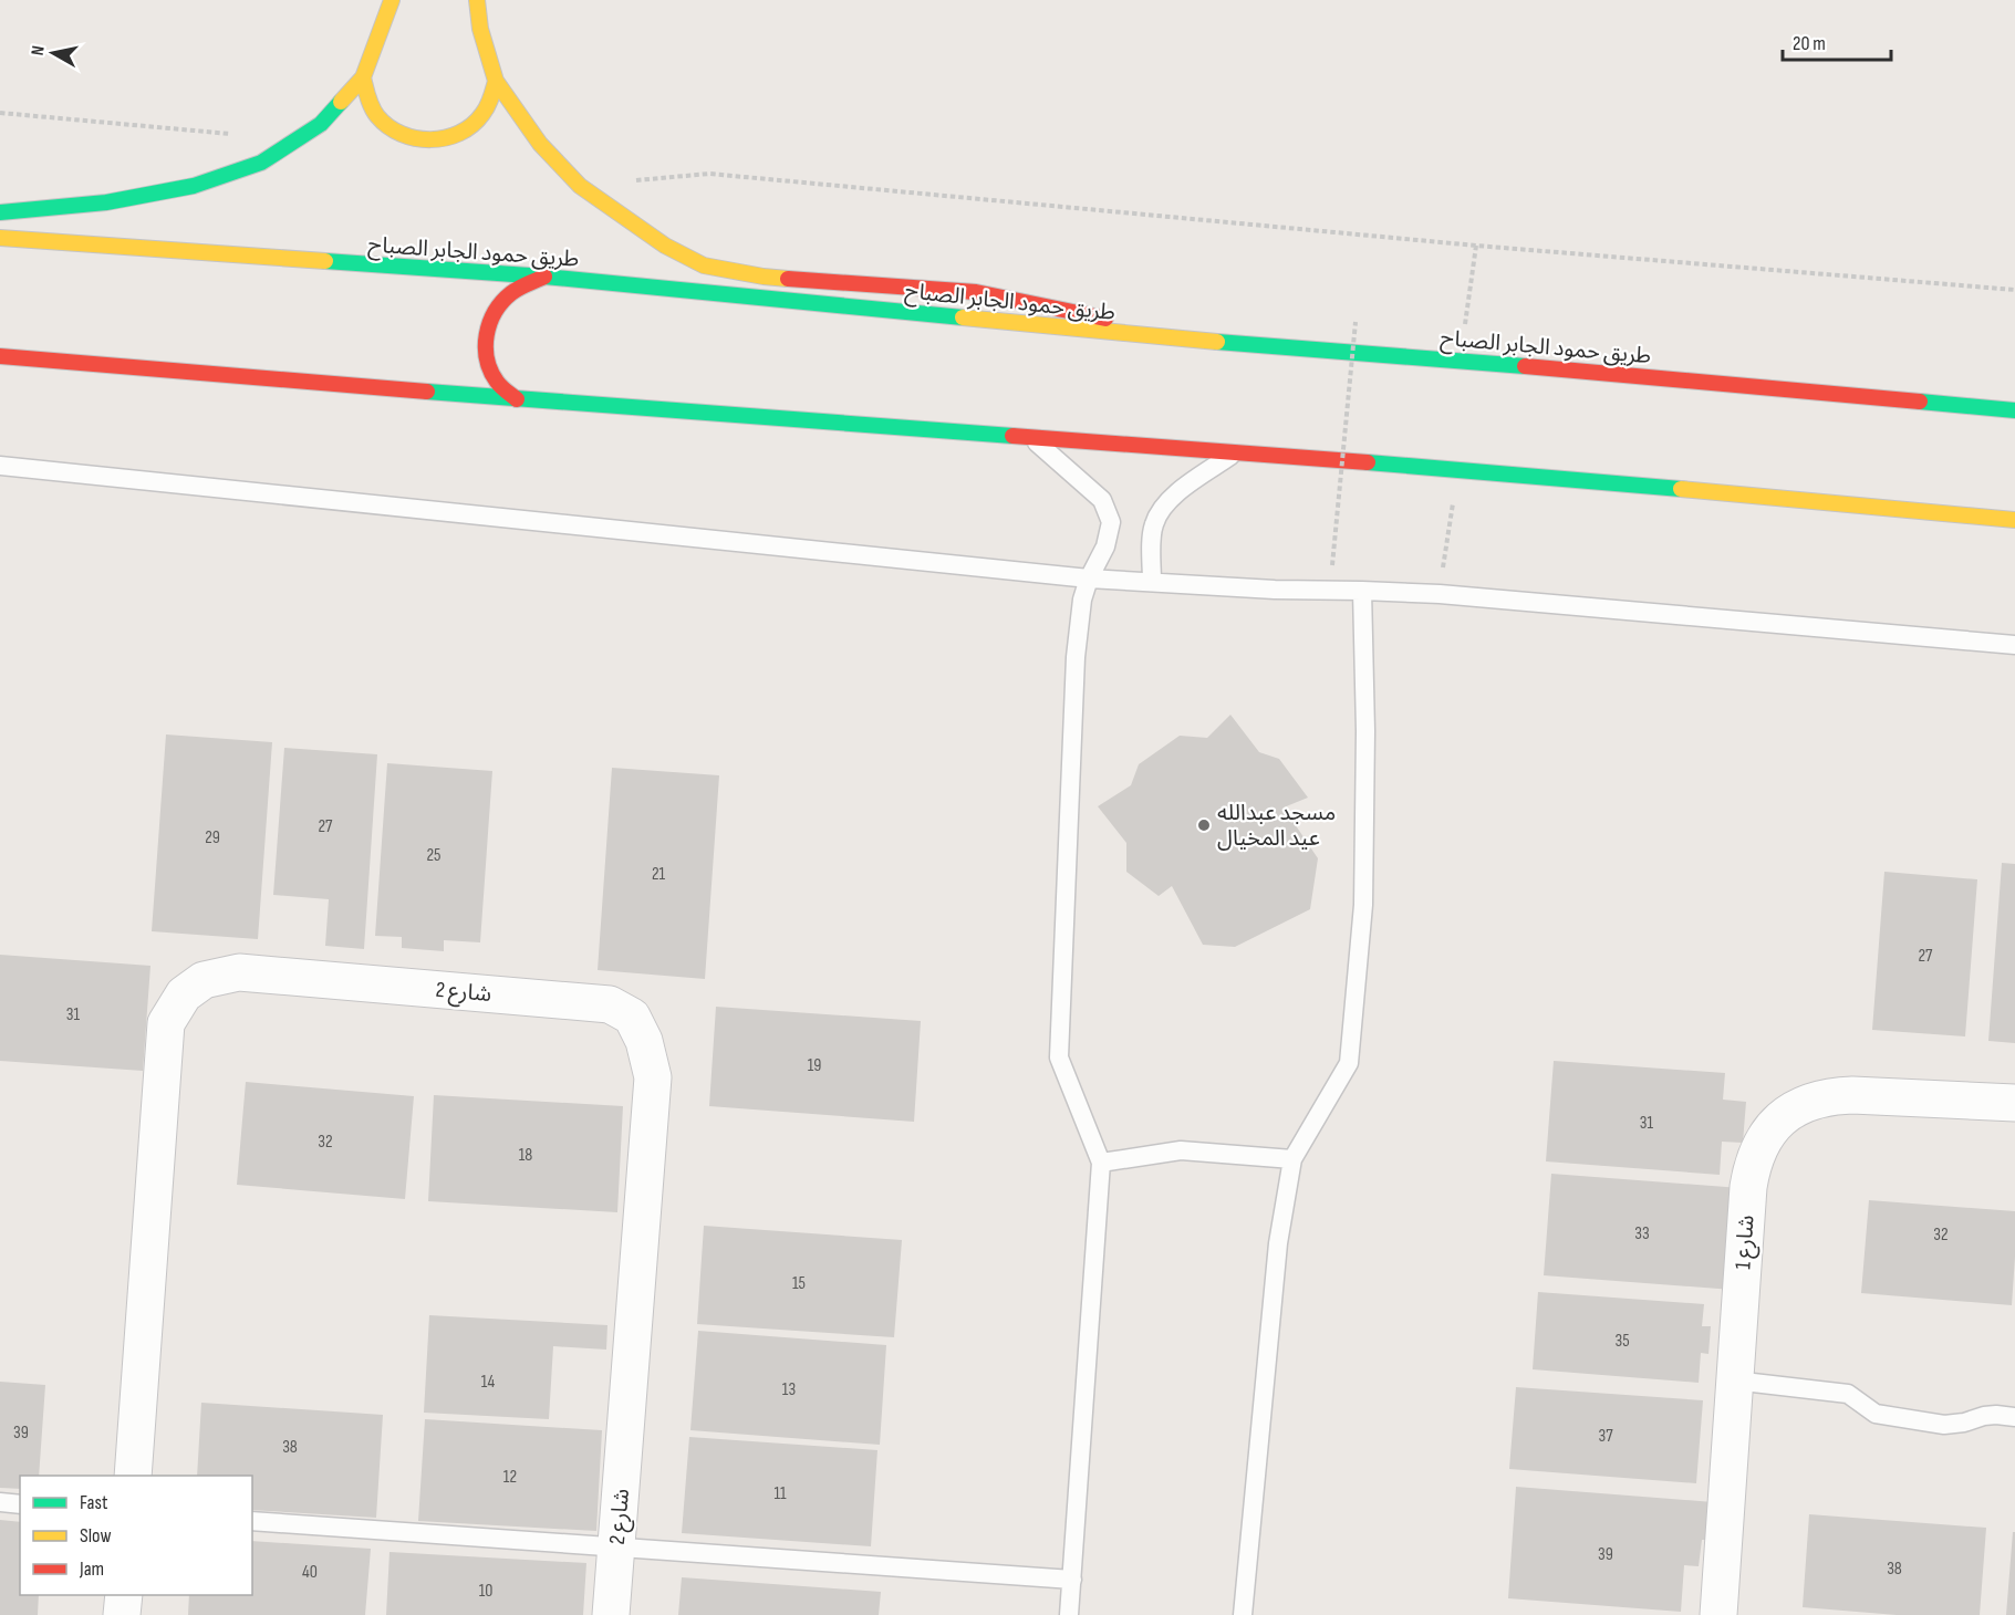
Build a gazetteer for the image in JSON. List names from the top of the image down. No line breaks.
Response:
{"streets":{"main road":["طريق حمود الجابر الصباح"],"street":["شارع 2","شارع 1"]},"places":["مسجد عبدالله عيد المخيال"],"house_numbers":["27","29","25","21","27","31","19","31","32","18","33","32","15","35","14","13","39","37","38","12","11","39","38","40","10"],"legend":["Fast","Slow","Jam"],"scale_bar":"20 m","north":"left"}
